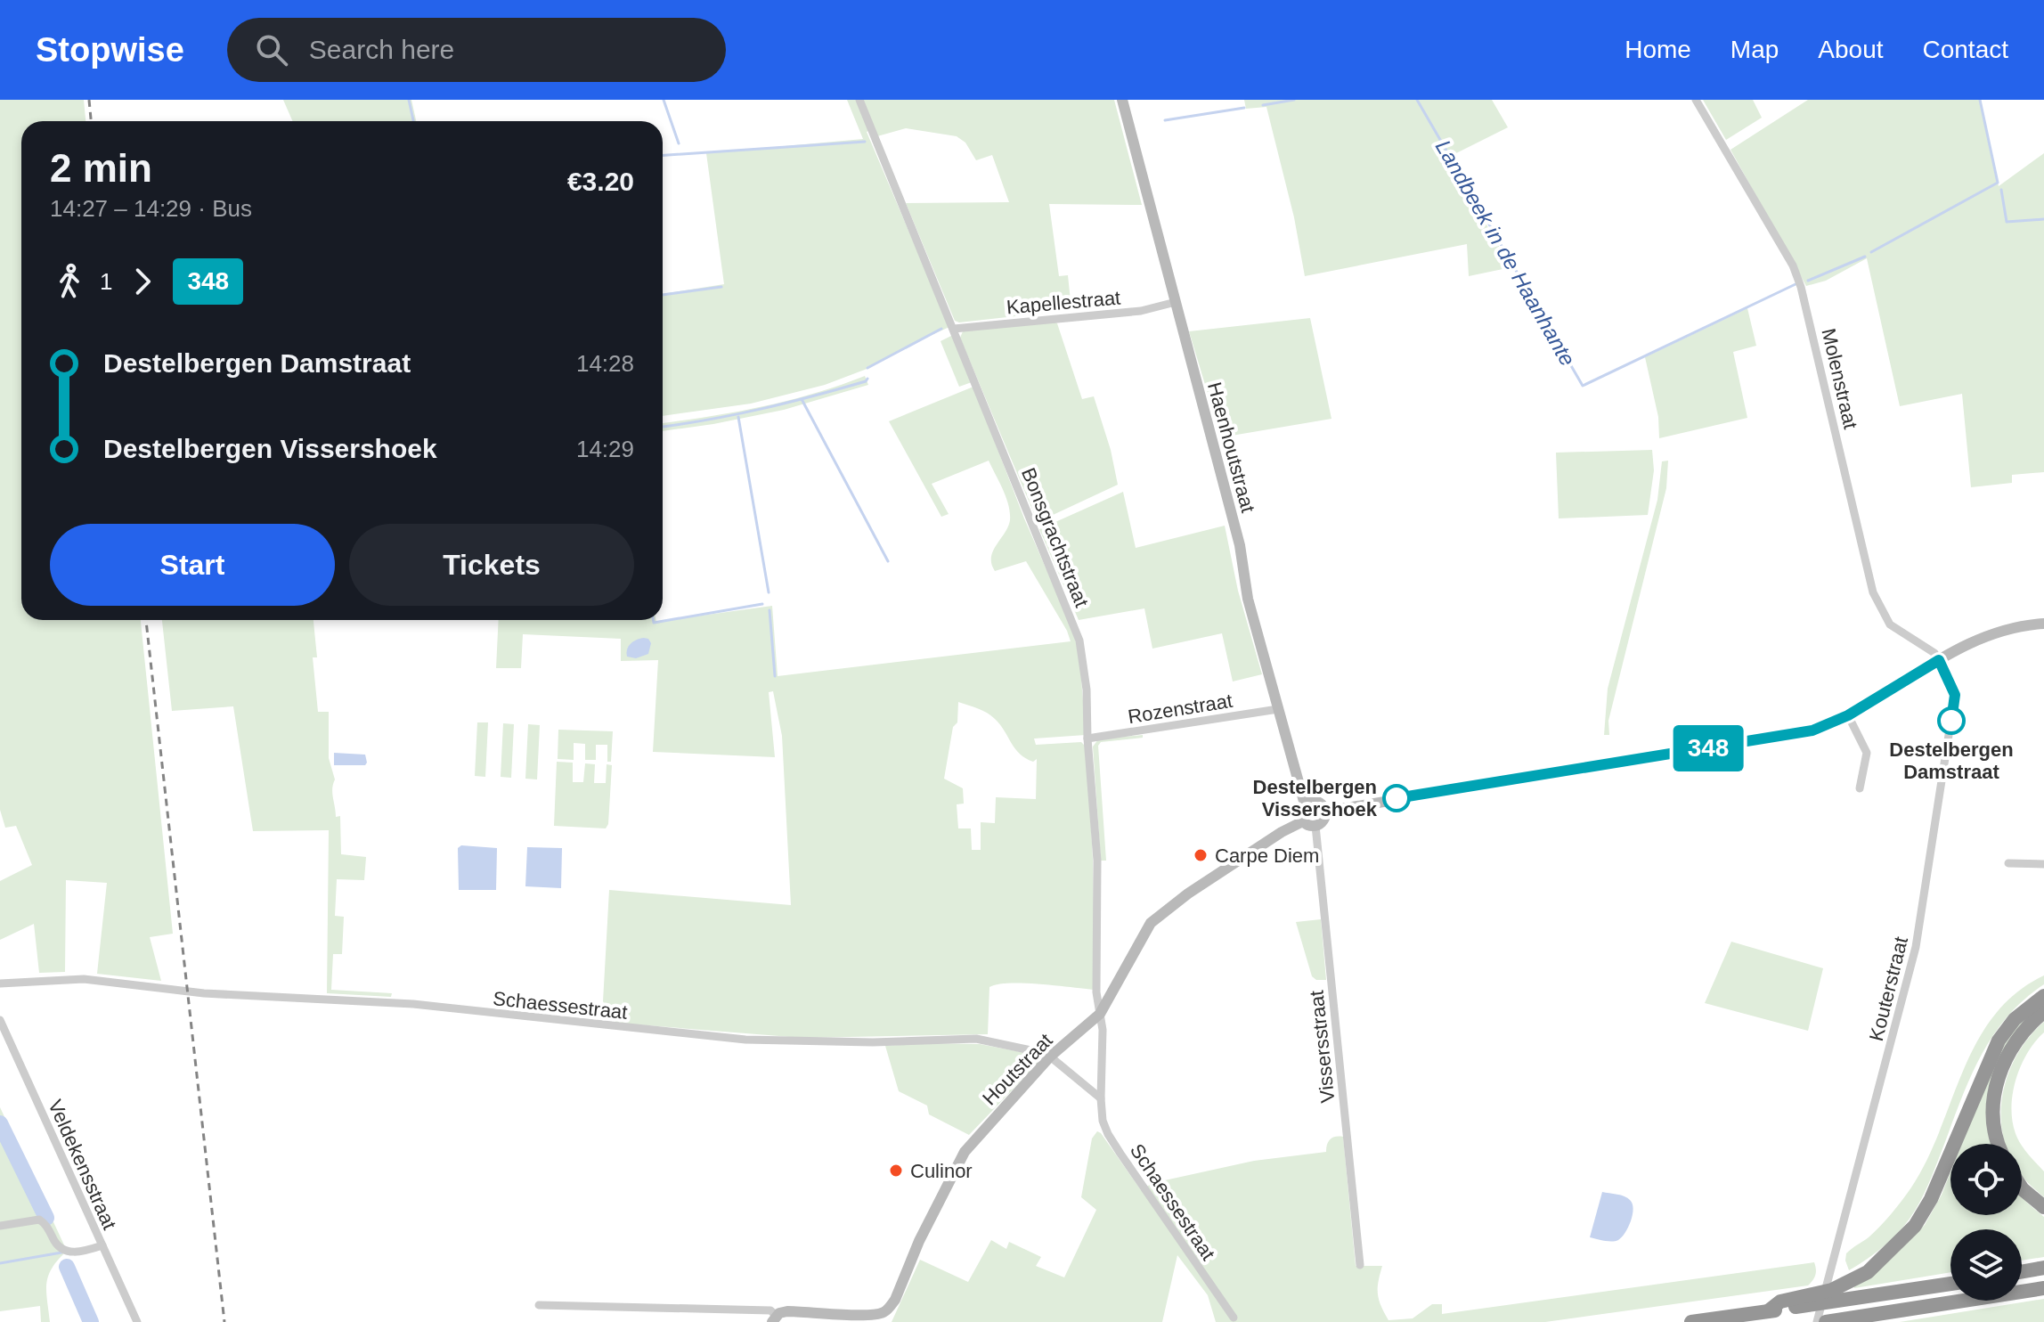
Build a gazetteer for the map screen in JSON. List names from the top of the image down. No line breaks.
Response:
{"streets":{"street":["Kapellestraat","Molenstraat","Haenhoutstraat","Bonsgrachtstraat","Rozenstraat","Kouterstraat","Schaessestraat","Vissersstraat","Houtstraat","Veldekensstraat"]},"crossings":[["Kapellestraat","Haenhoutstraat"],["Kapellestraat","Bonsgrachtstraat"],["Molenstraat","Kouterstraat"],["Haenhoutstraat","Rozenstraat"],["Haenhoutstraat","Vissersstraat"],["Haenhoutstraat","Houtstraat"],["Bonsgrachtstraat","Rozenstraat"],["Bonsgrachtstraat","Schaessestraat"],["Bonsgrachtstraat","Houtstraat"],["Schaessestraat","Houtstraat"],["Vissersstraat","Houtstraat"]],"water":["Landbeek in de Haanhante"],"places":["Destelbergen Damstraat","Destelbergen Vissershoek","Carpe Diem","Culinor"],"lines":["bus line 348"],"page":{"header":"Stopwise","search":"Search here","nav":["Home","Map","About","Contact"],"on_map":"348","heading":["2 min","14:27 – 14:29 · Bus","€3.20"],"legs":["1","348"],"list":[{"name":"Destelbergen Damstraat","value":"14:28"},{"name":"Destelbergen Vissershoek","value":"14:29"}],"buttons":["Start","Tickets"]}}
